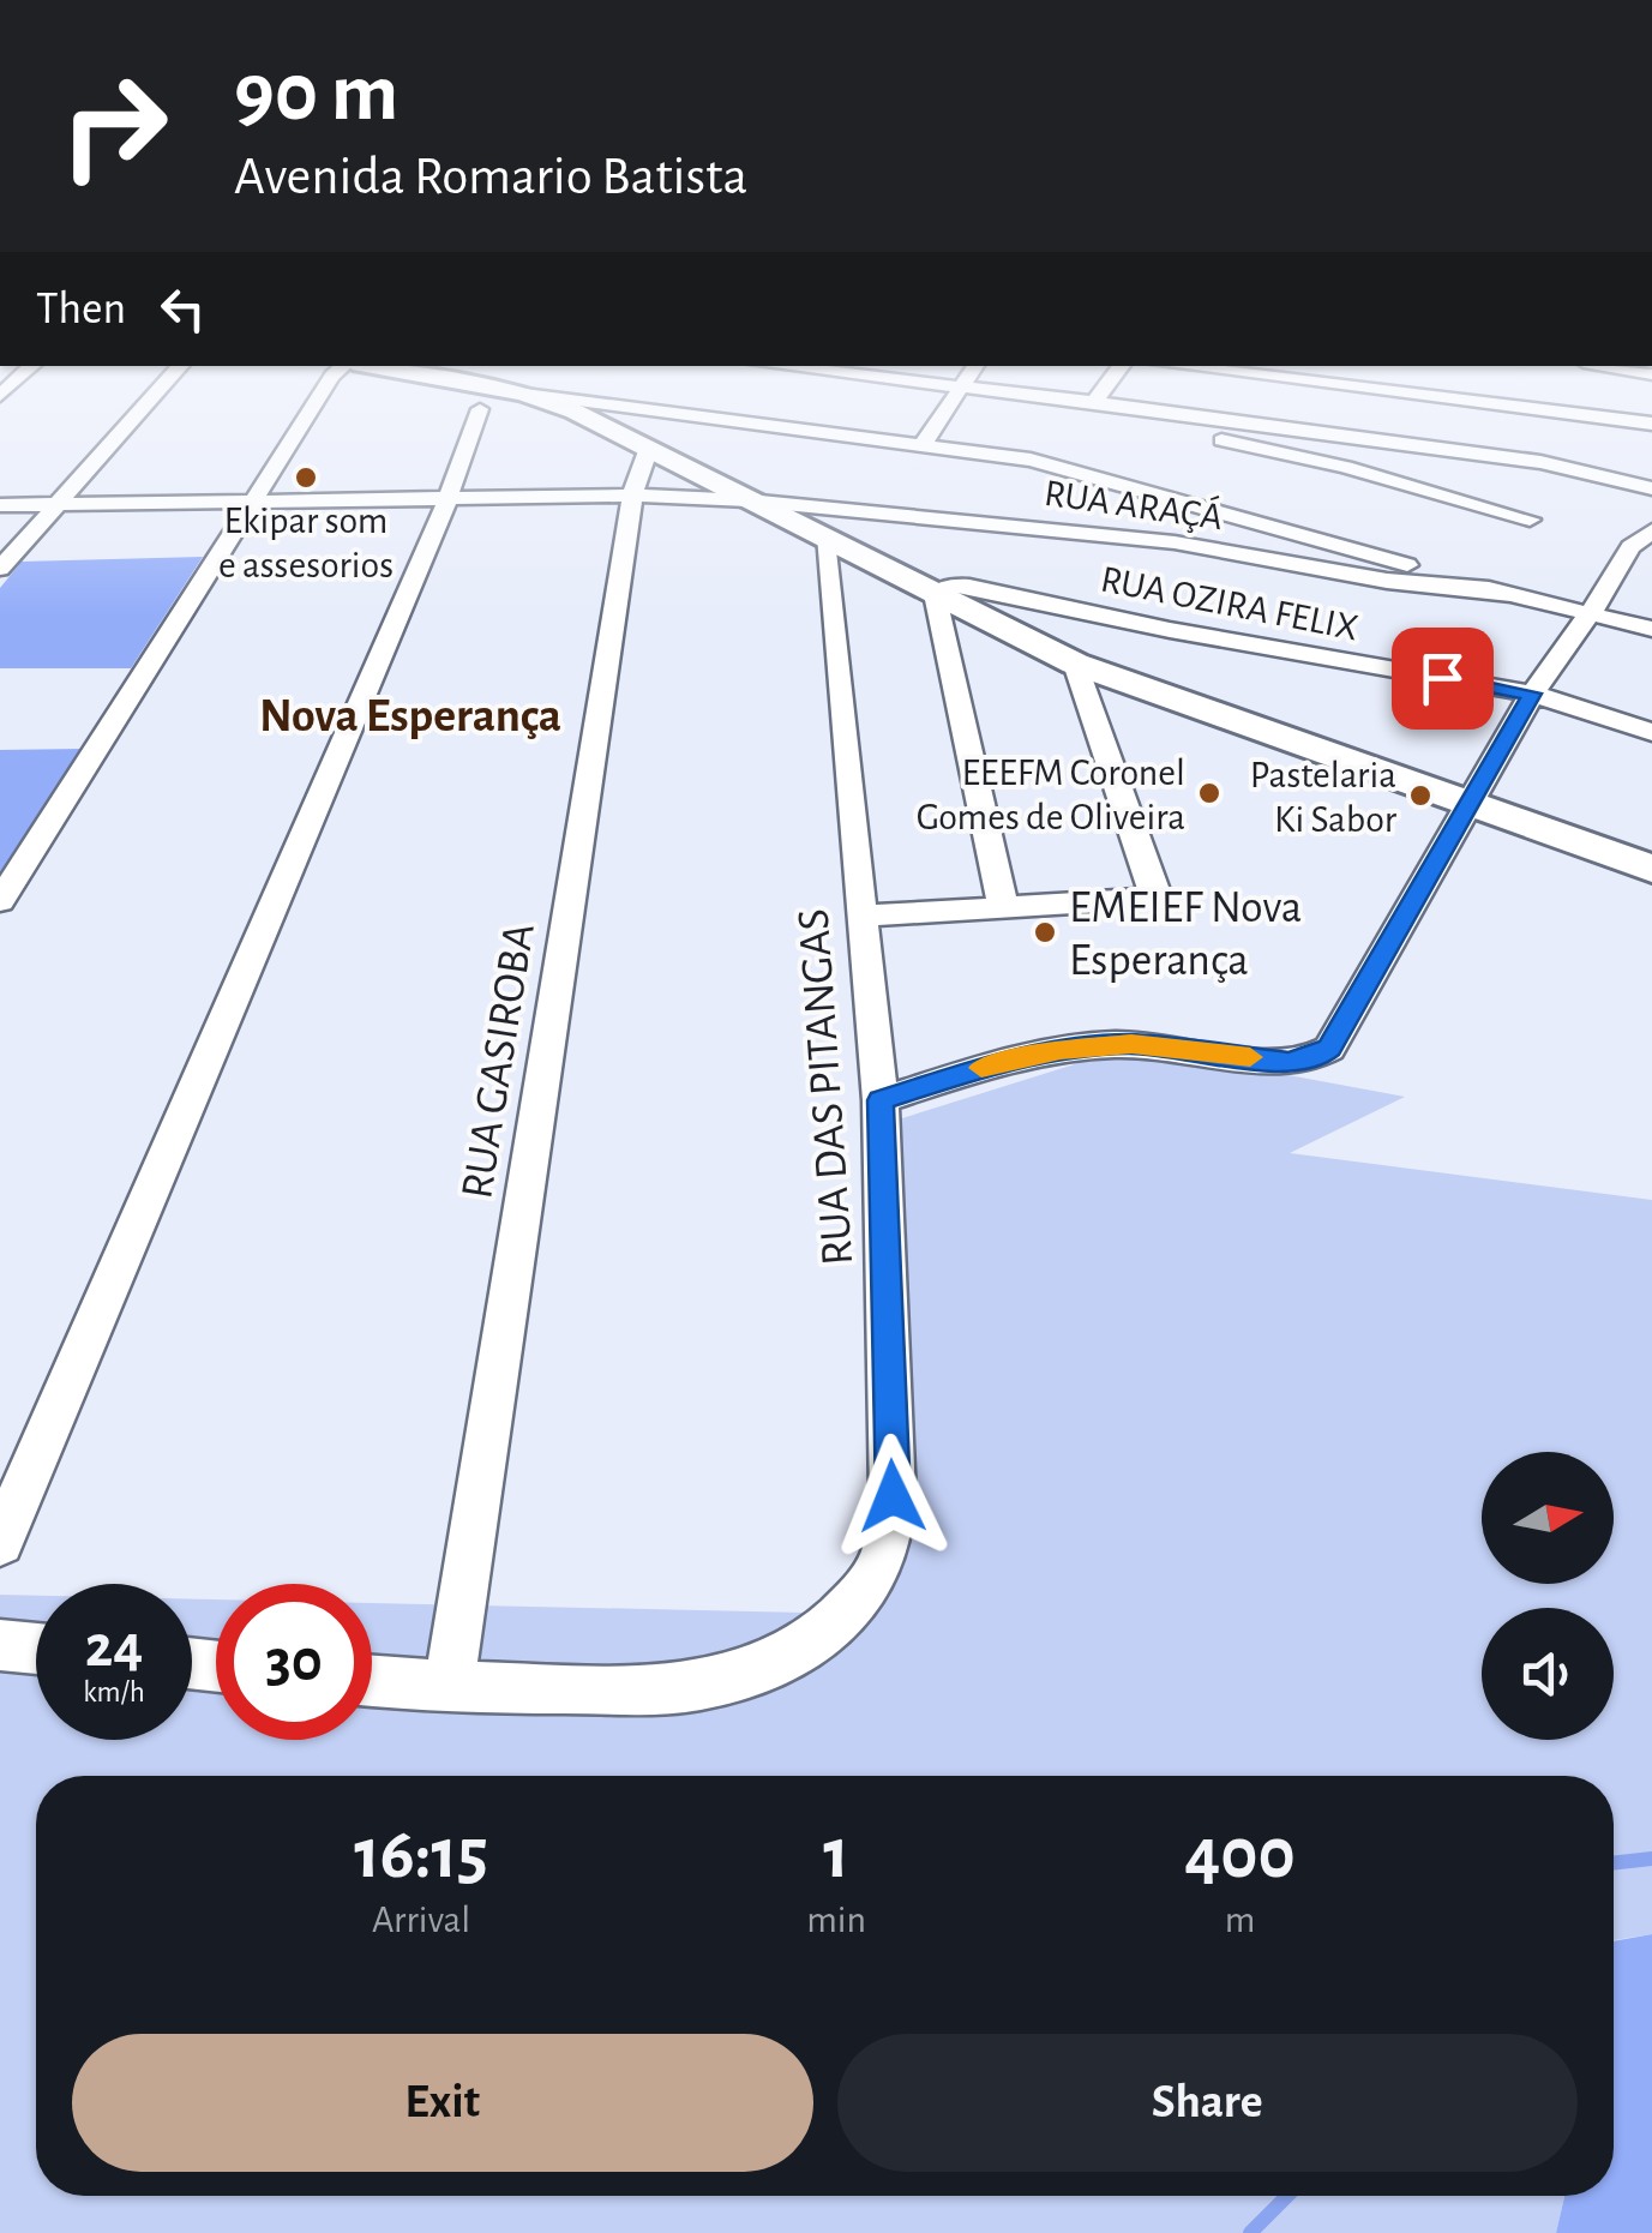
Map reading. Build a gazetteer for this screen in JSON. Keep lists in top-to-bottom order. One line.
{"streets":{"street":["RUA ARAÇÁ","RUA OZIRA FELIX","RUA GASIROBA","RUA DAS PITANGAS"]},"crossings":[["RUA ARAÇÁ","RUA GASIROBA"],["RUA GASIROBA","RUA DAS PITANGAS"]],"districts":["Nova Esperança"],"places":["Ekipar som e assesorios","EEEFM Coronel Gomes de Oliveira","Pastelaria Ki Sabor","EMEIEF Nova Esperança"],"north":"right","page":{"turn":["90 m","Avenida Romario Batista"],"then":"Then","speed":"24 km/h","limit":"30","eta":["16:15","Arrival","1","min","400","m"],"buttons":["Exit","Share"]}}
